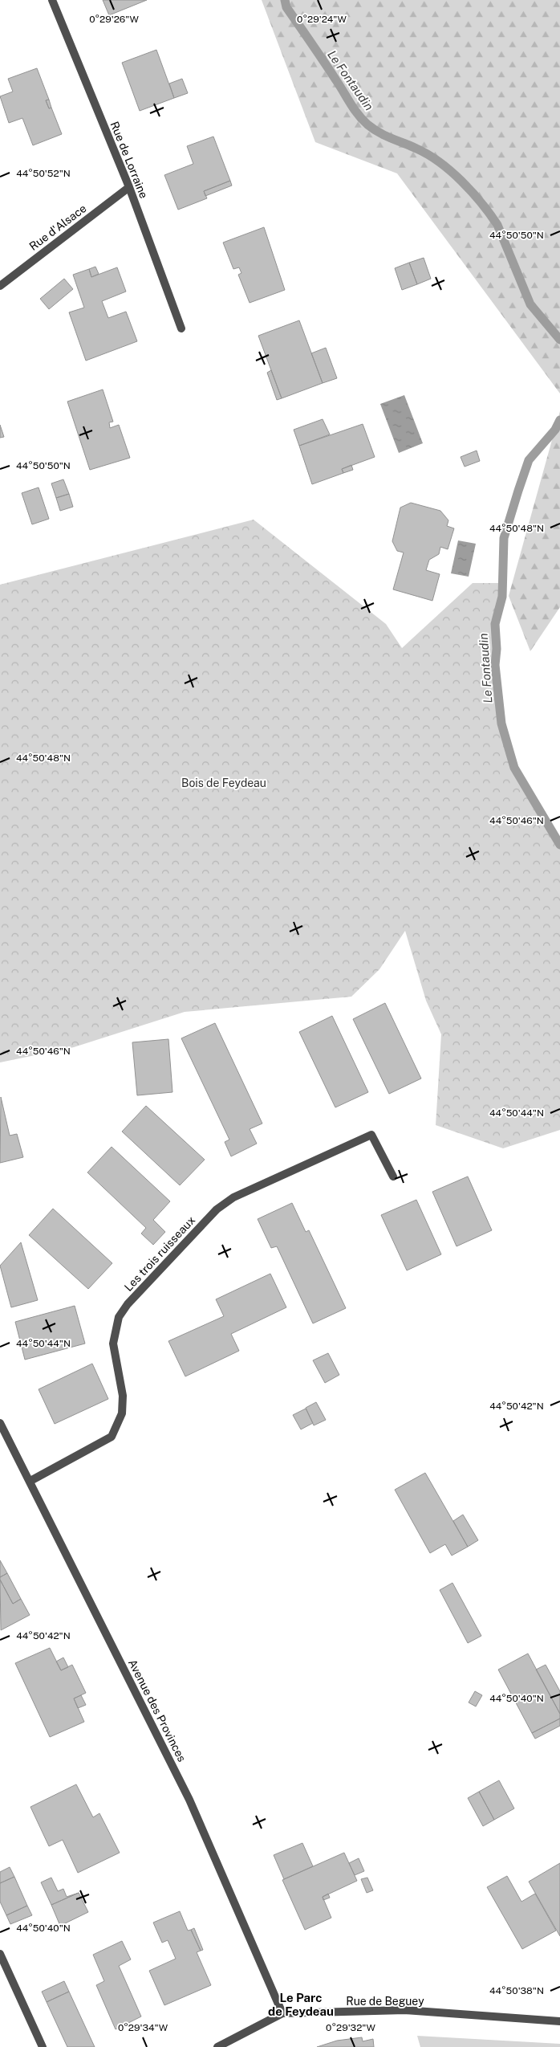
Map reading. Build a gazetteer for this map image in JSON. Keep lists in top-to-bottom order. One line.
{"streets":{"street":["Rue de Lorraine","Rue d'Alsace","Les trois ruisseaux","Avenue des Provinces","Rue de Beguey"]},"crossings":[["Rue de Lorraine","Rue d'Alsace"],["Les trois ruisseaux","Avenue des Provinces"],["Avenue des Provinces","Rue de Beguey"]],"districts":["Le Parc de Feydeau"],"water":["Le Fontaudin"],"parks":["Bois de Feydeau"],"coordinates":["0°29'26\"W","0°29'24\"W","44°50'52\"N","44°50'50\"N","44°50'48\"N","44°50'46\"N","44°50'44\"N","44°50'42\"N","44°50'40\"N","44°50'38\"N","0°29'34\"W","0°29'32\"W"]}
